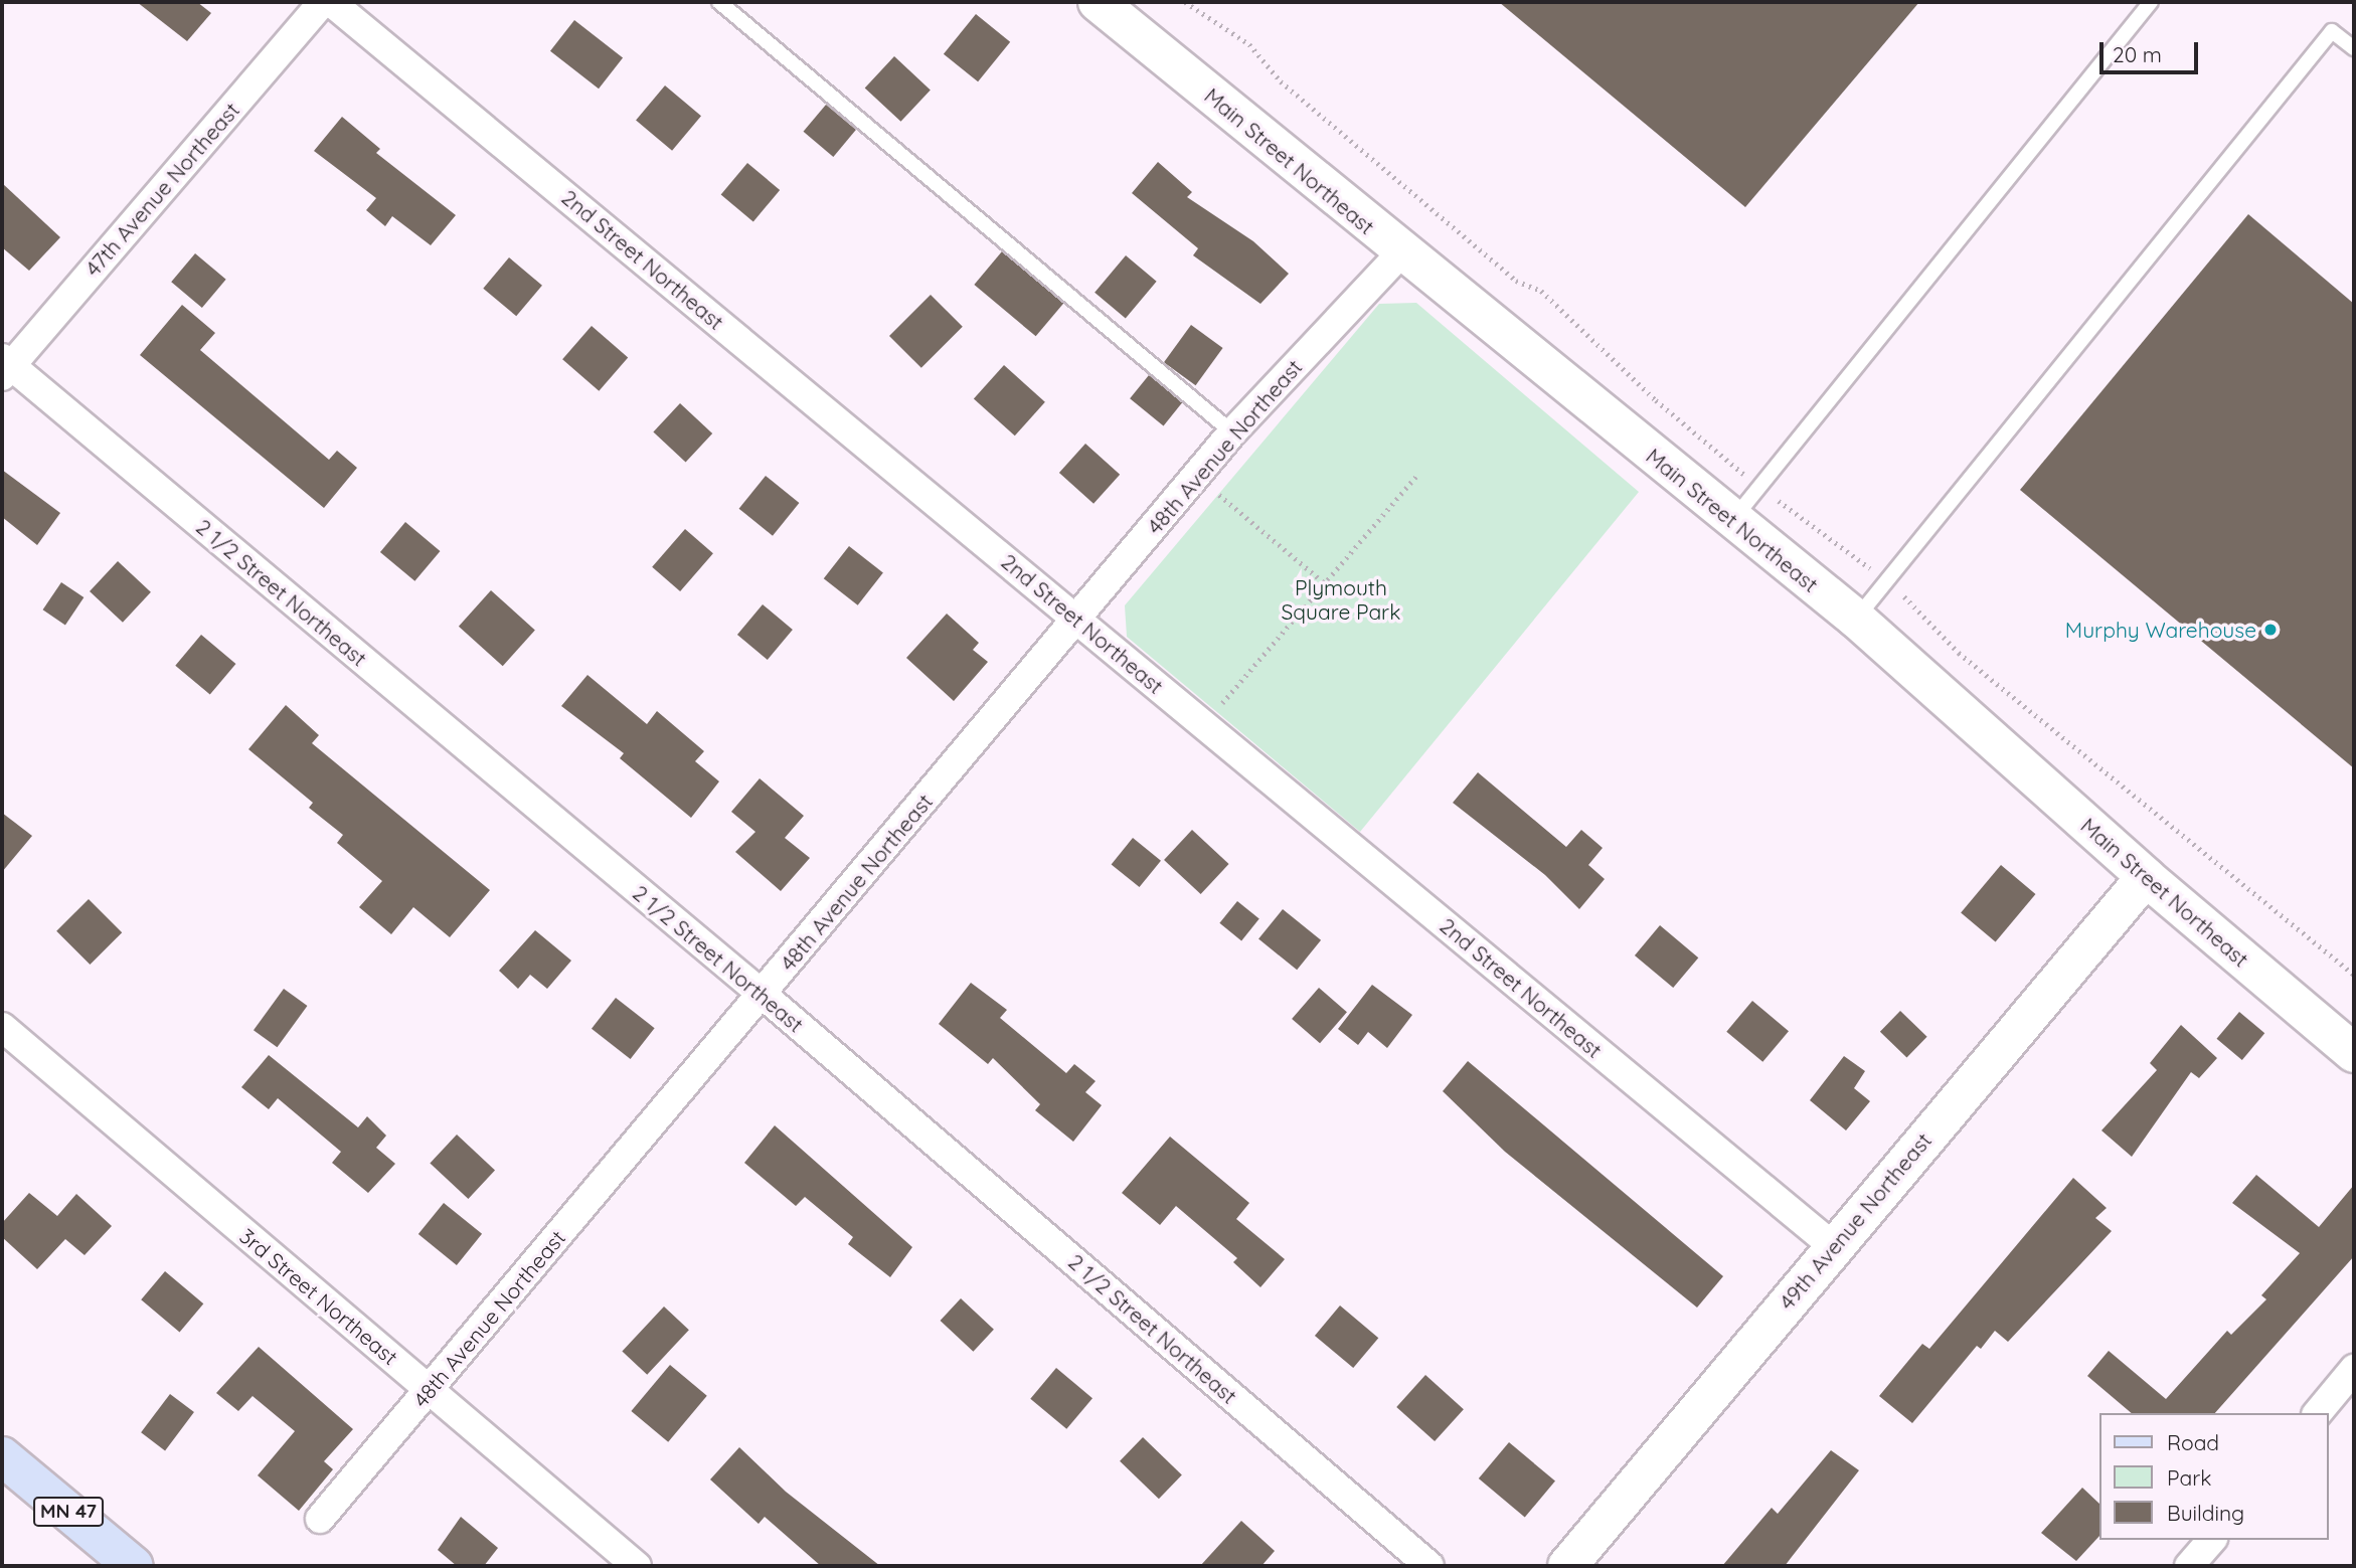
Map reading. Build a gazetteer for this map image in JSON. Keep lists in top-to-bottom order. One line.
{"streets":{"main road":["MN 47"],"street":["Main Street Northeast","47th Avenue Northeast","2nd Street Northeast","48th Avenue Northeast","2 1/2 Street Northeast","49th Avenue Northeast","3rd Street Northeast"]},"crossings":[["Main Street Northeast","48th Avenue Northeast"],["Main Street Northeast","49th Avenue Northeast"],["47th Avenue Northeast","2 1/2 Street Northeast"],["2nd Street Northeast","48th Avenue Northeast"],["2nd Street Northeast","49th Avenue Northeast"],["48th Avenue Northeast","2 1/2 Street Northeast"],["48th Avenue Northeast","3rd Street Northeast"]],"parks":["Plymouth Square Park"],"places":["Murphy Warehouse"],"legend":["Road","Park","Building"],"scale_bar":"20 m"}
